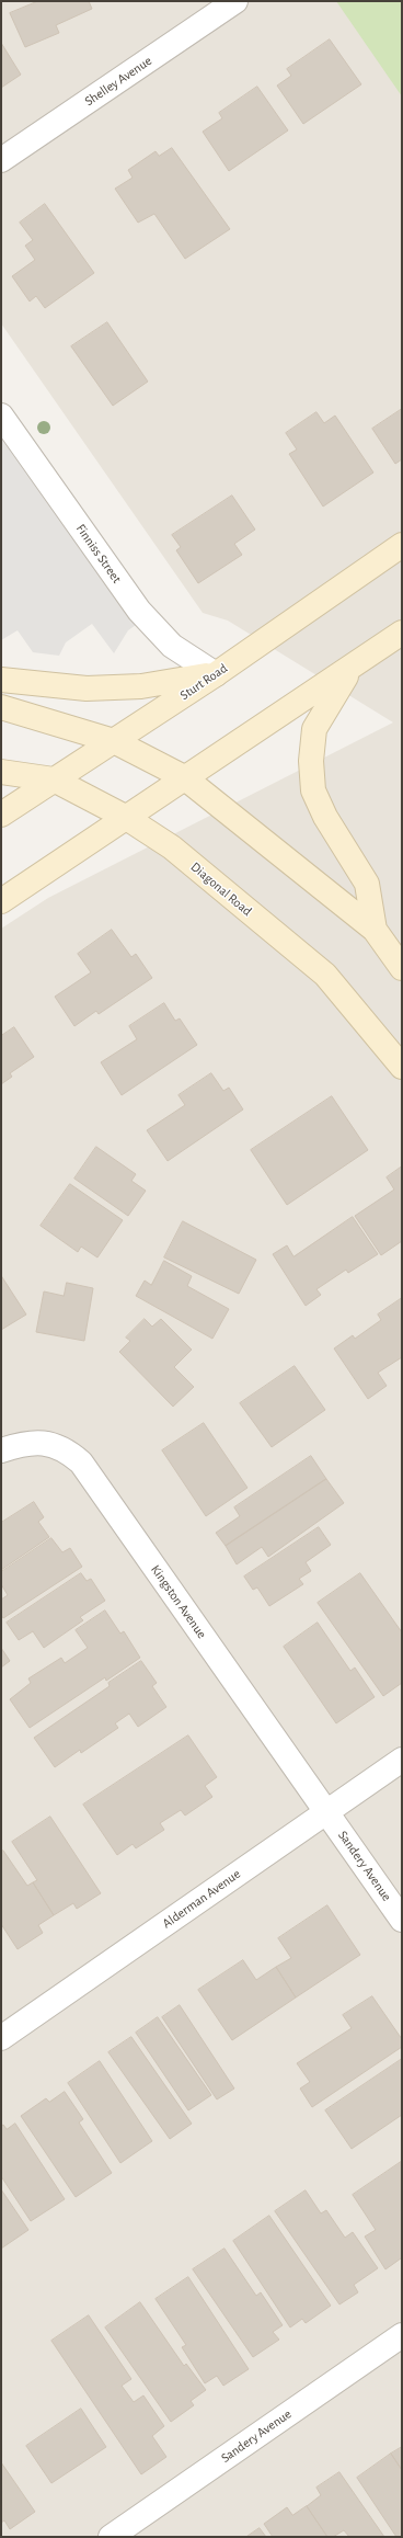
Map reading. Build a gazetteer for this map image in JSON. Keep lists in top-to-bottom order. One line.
{"streets":{"main road":["Sturt Road","Diagonal Road"],"street":["Shelley Avenue","Finniss Street","Kingston Avenue","Sandery Avenue","Alderman Avenue"]},"crossings":[["Finniss Street","Sturt Road"],["Sturt Road","Diagonal Road"],["Kingston Avenue","Sandery Avenue"],["Kingston Avenue","Alderman Avenue"],["Sandery Avenue","Alderman Avenue"]]}
